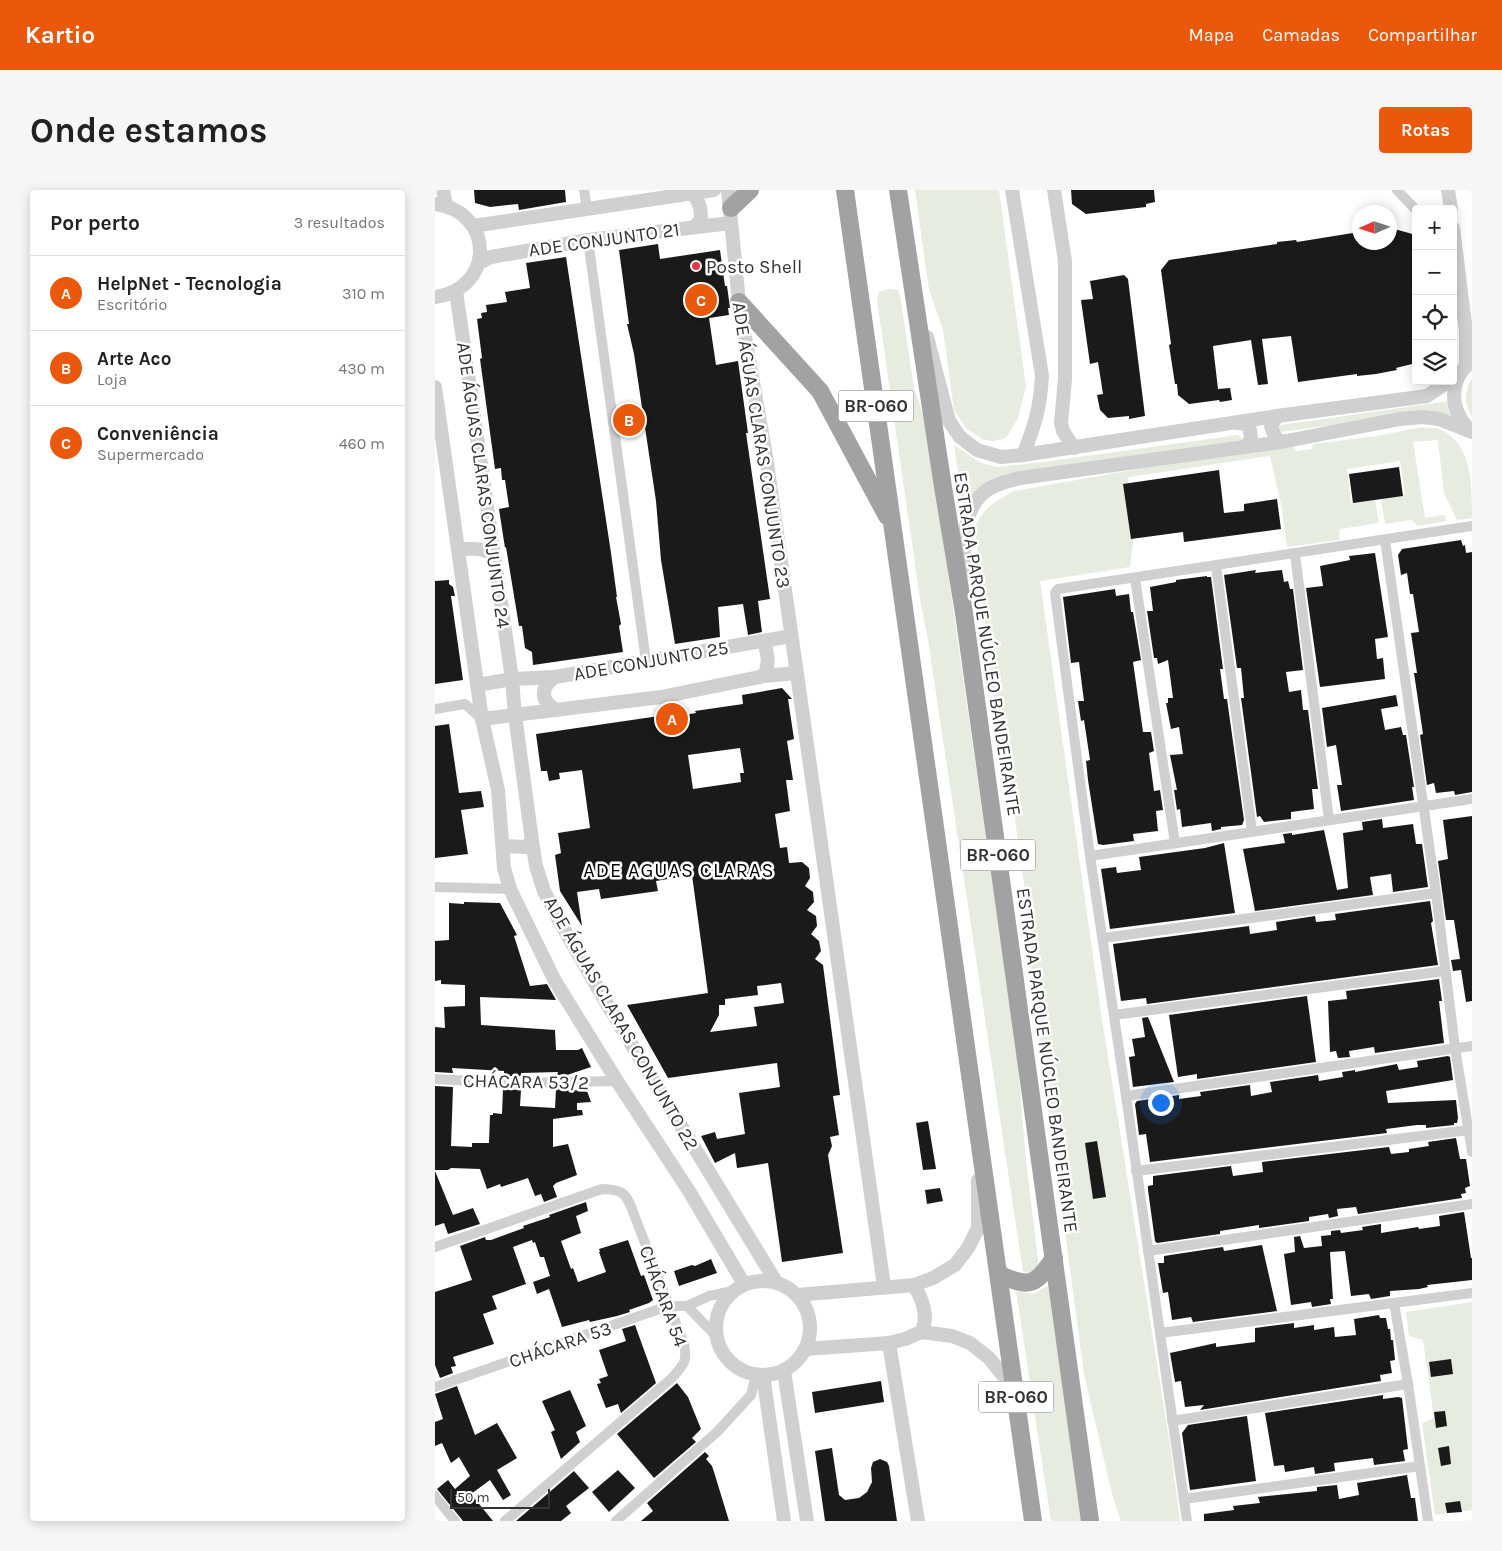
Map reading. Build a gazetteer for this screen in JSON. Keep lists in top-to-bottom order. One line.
{"streets":{"highway":["BR-060","ESTRADA PARQUE NÚCLEO BANDEIRANTE"],"street":["ADE CONJUNTO 21","ADE ÁGUAS CLARAS CONJUNTO 23","ADE ÁGUAS CLARAS CONJUNTO 24","ADE CONJUNTO 25","ADE ÁGUAS CLARAS CONJUNTO 22","CHÁCARA 53/2","CHÁCARA 54","CHÁCARA 53"]},"crossings":[["ADE CONJUNTO 21","ADE ÁGUAS CLARAS CONJUNTO 23"],["ADE ÁGUAS CLARAS CONJUNTO 23","ADE CONJUNTO 25"],["ADE ÁGUAS CLARAS CONJUNTO 24","ADE CONJUNTO 25"],["ADE ÁGUAS CLARAS CONJUNTO 24","ADE ÁGUAS CLARAS CONJUNTO 22"],["ADE CONJUNTO 25","ADE ÁGUAS CLARAS CONJUNTO 22"],["ADE ÁGUAS CLARAS CONJUNTO 22","CHÁCARA 53"],["CHÁCARA 54","CHÁCARA 53"]],"districts":["ADE AGUAS CLARAS"],"places":["Posto Shell"],"scale_bar":"50 m","north":"left","page":{"header":"Kartio","nav":["Mapa","Camadas","Compartilhar"],"buttons":"Rotas","title":"Onde estamos","heading":["Por perto","3 resultados"],"map_buttons":["+","−"],"list":[{"mark":"A","name":"HelpNet - Tecnologia","note":"Escritório","value":"310 m"},{"mark":"B","name":"Arte Aco","note":"Loja","value":"430 m"},{"mark":"C","name":"Conveniência","note":"Supermercado","value":"460 m"}],"pins":["C","B","A"],"scale":"50 m"}}
